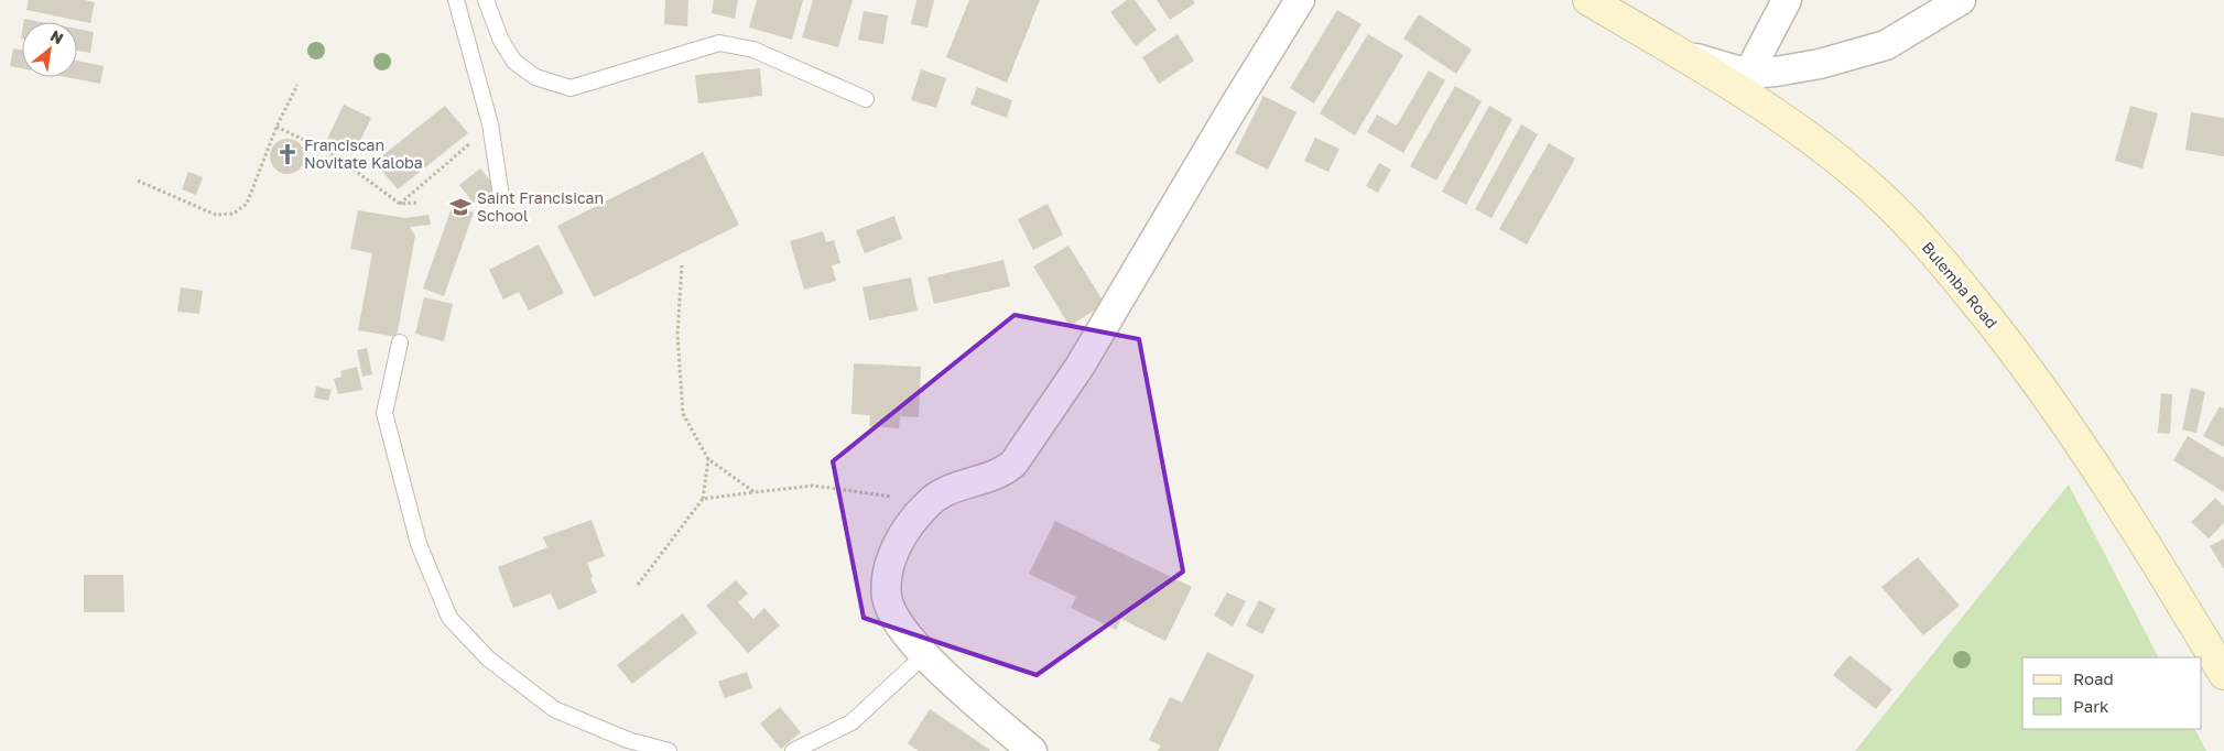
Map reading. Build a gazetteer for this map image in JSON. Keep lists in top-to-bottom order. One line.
{"streets":{"main road":["Bulemba Road"]},"places":{"church":["Franciscan Novitate Kaloba"],"school or university":["Saint Francisican School"]},"legend":["Road","Park"],"north":"top right"}
